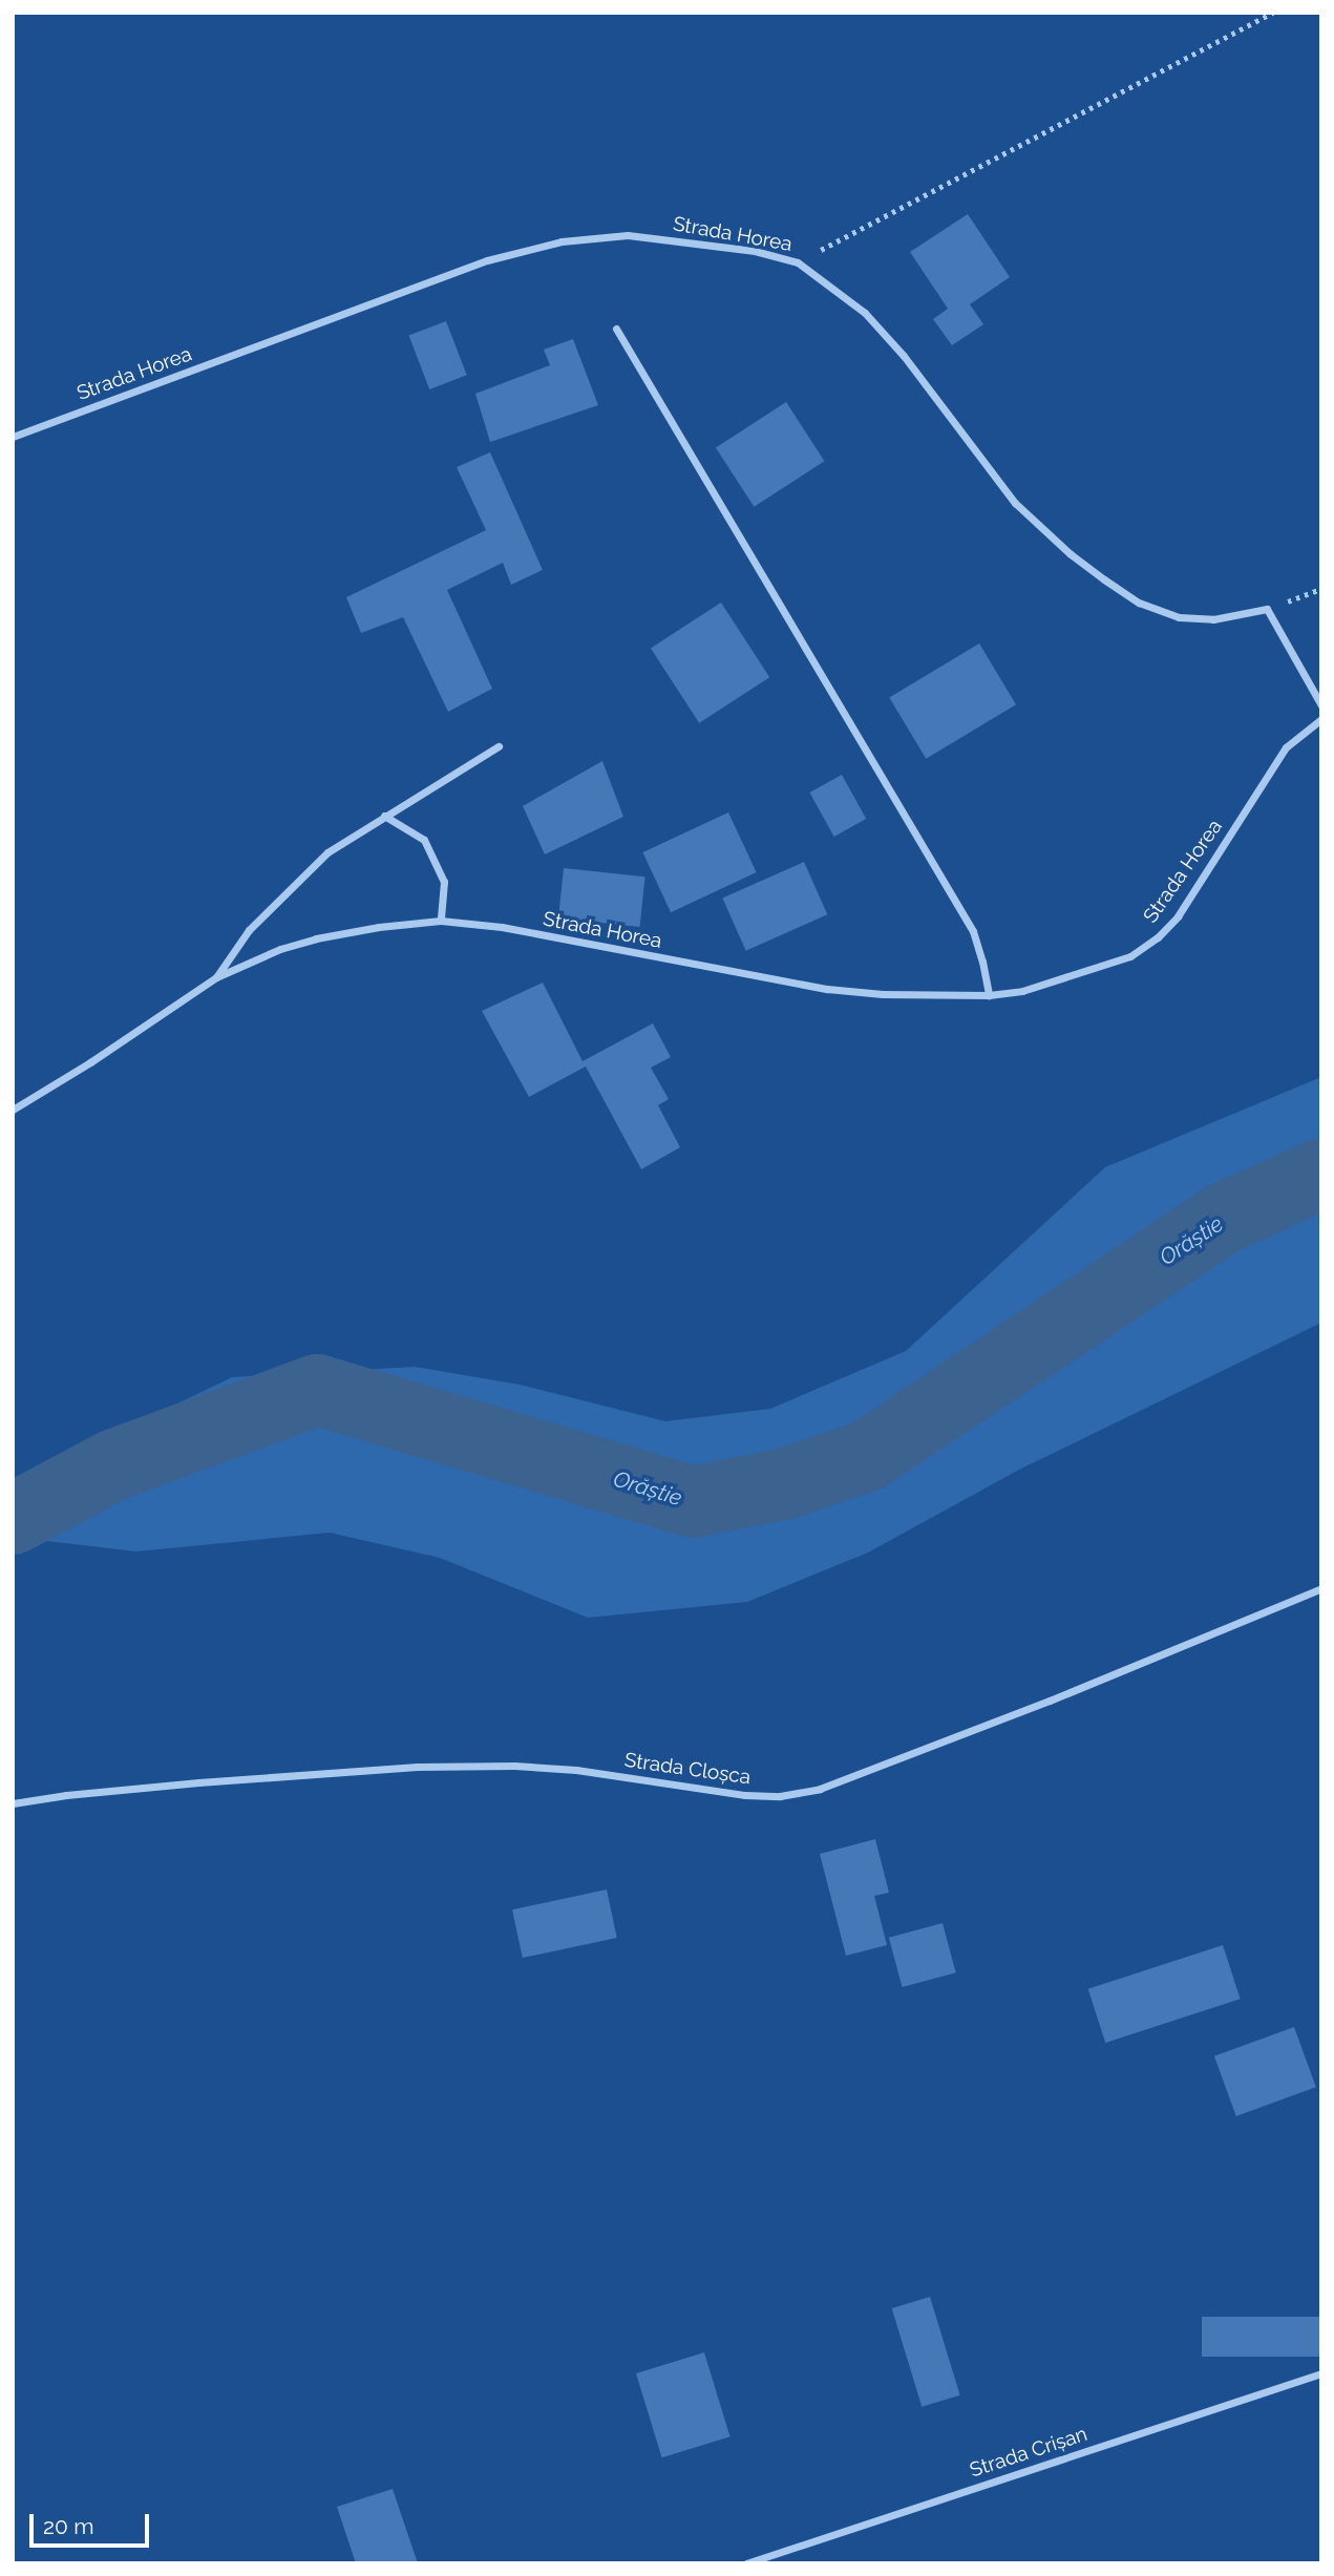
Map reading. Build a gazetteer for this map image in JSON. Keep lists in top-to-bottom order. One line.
{"streets":{"street":["Strada Horea","Strada Cloșca","Strada Crișan"]},"water":["Orăștie"],"scale_bar":"20 m"}
